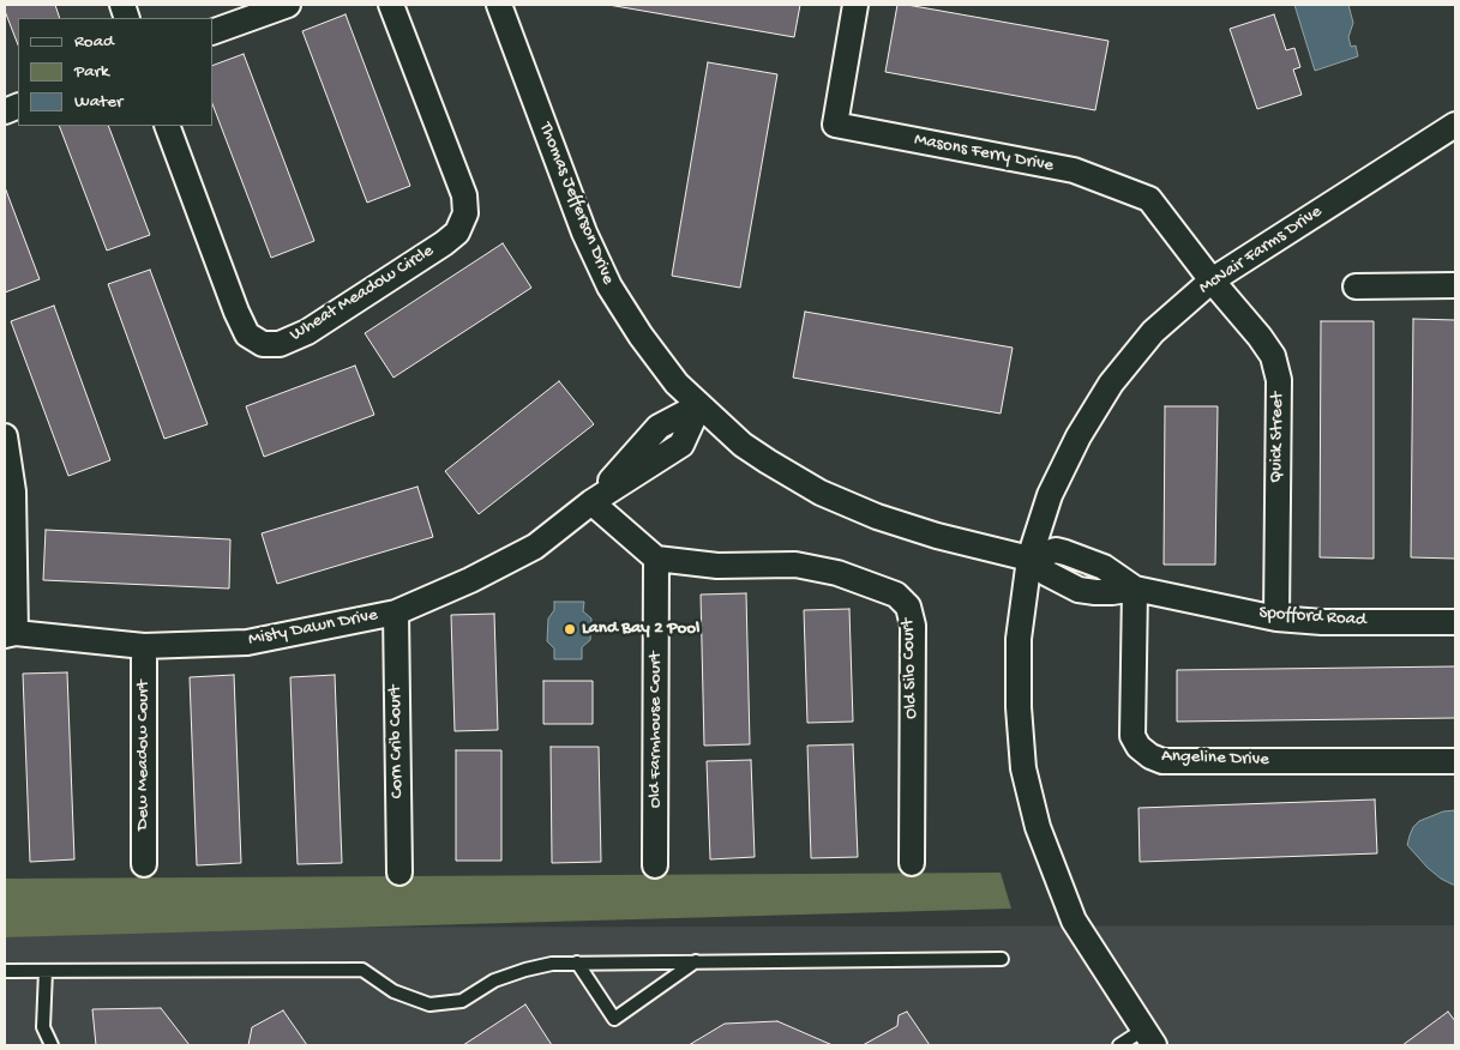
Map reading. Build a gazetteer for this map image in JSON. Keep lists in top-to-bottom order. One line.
{"streets":{"street":["Masons Ferry Drive","Thomas Jefferson Drive","McNair Farms Drive","Wheat Meadow Circle","Quick Street","Spofford Road","Misty Dawn Drive","Old Silo Court","Old Farmhouse Court","Corn Crib Court","Dew Meadow Court","Angeline Drive"]},"crossings":[["Masons Ferry Drive","McNair Farms Drive"],["Masons Ferry Drive","Quick Street"],["Thomas Jefferson Drive","McNair Farms Drive"],["Thomas Jefferson Drive","Spofford Road"],["Thomas Jefferson Drive","Misty Dawn Drive"],["McNair Farms Drive","Quick Street"],["McNair Farms Drive","Spofford Road"],["Quick Street","Spofford Road"],["Spofford Road","Angeline Drive"],["Misty Dawn Drive","Corn Crib Court"],["Misty Dawn Drive","Dew Meadow Court"],["Old Silo Court","Old Farmhouse Court"]],"places":["Land Bay 2 Pool"],"legend":["Road","Park","Water"]}
